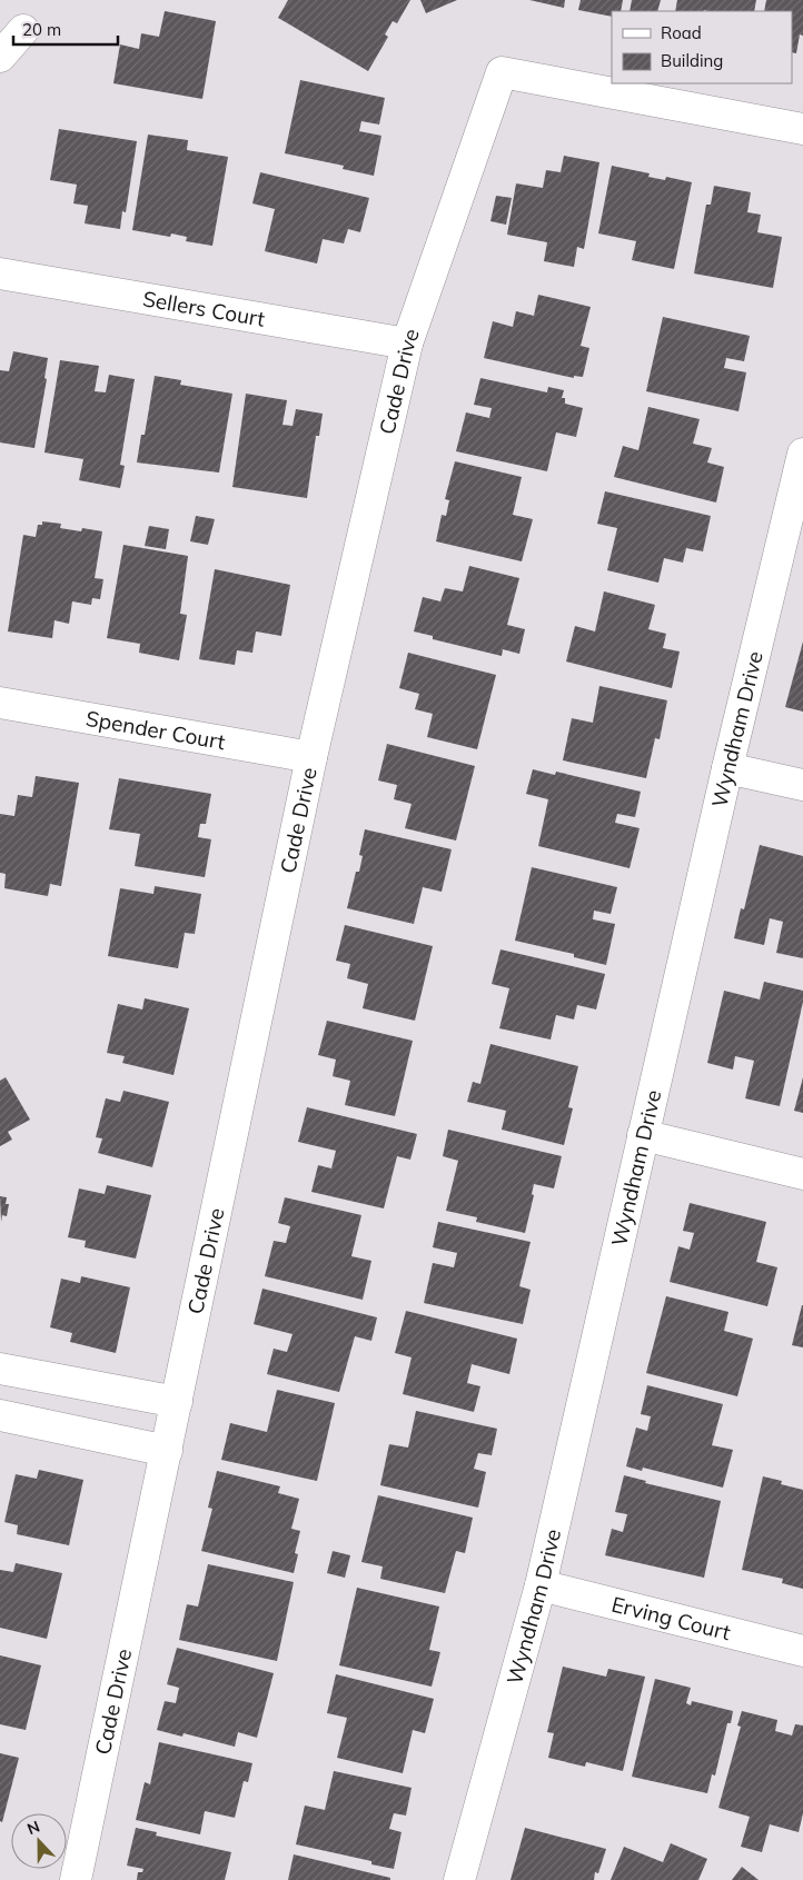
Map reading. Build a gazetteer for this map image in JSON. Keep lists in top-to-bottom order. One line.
{"streets":{"street":["Sellers Court","Cade Drive","Wyndham Drive","Spender Court","Erving Court"]},"crossings":[["Sellers Court","Cade Drive"],["Cade Drive","Spender Court"],["Wyndham Drive","Erving Court"]],"legend":["Road","Building"],"scale_bar":"20 m","north":"top"}
